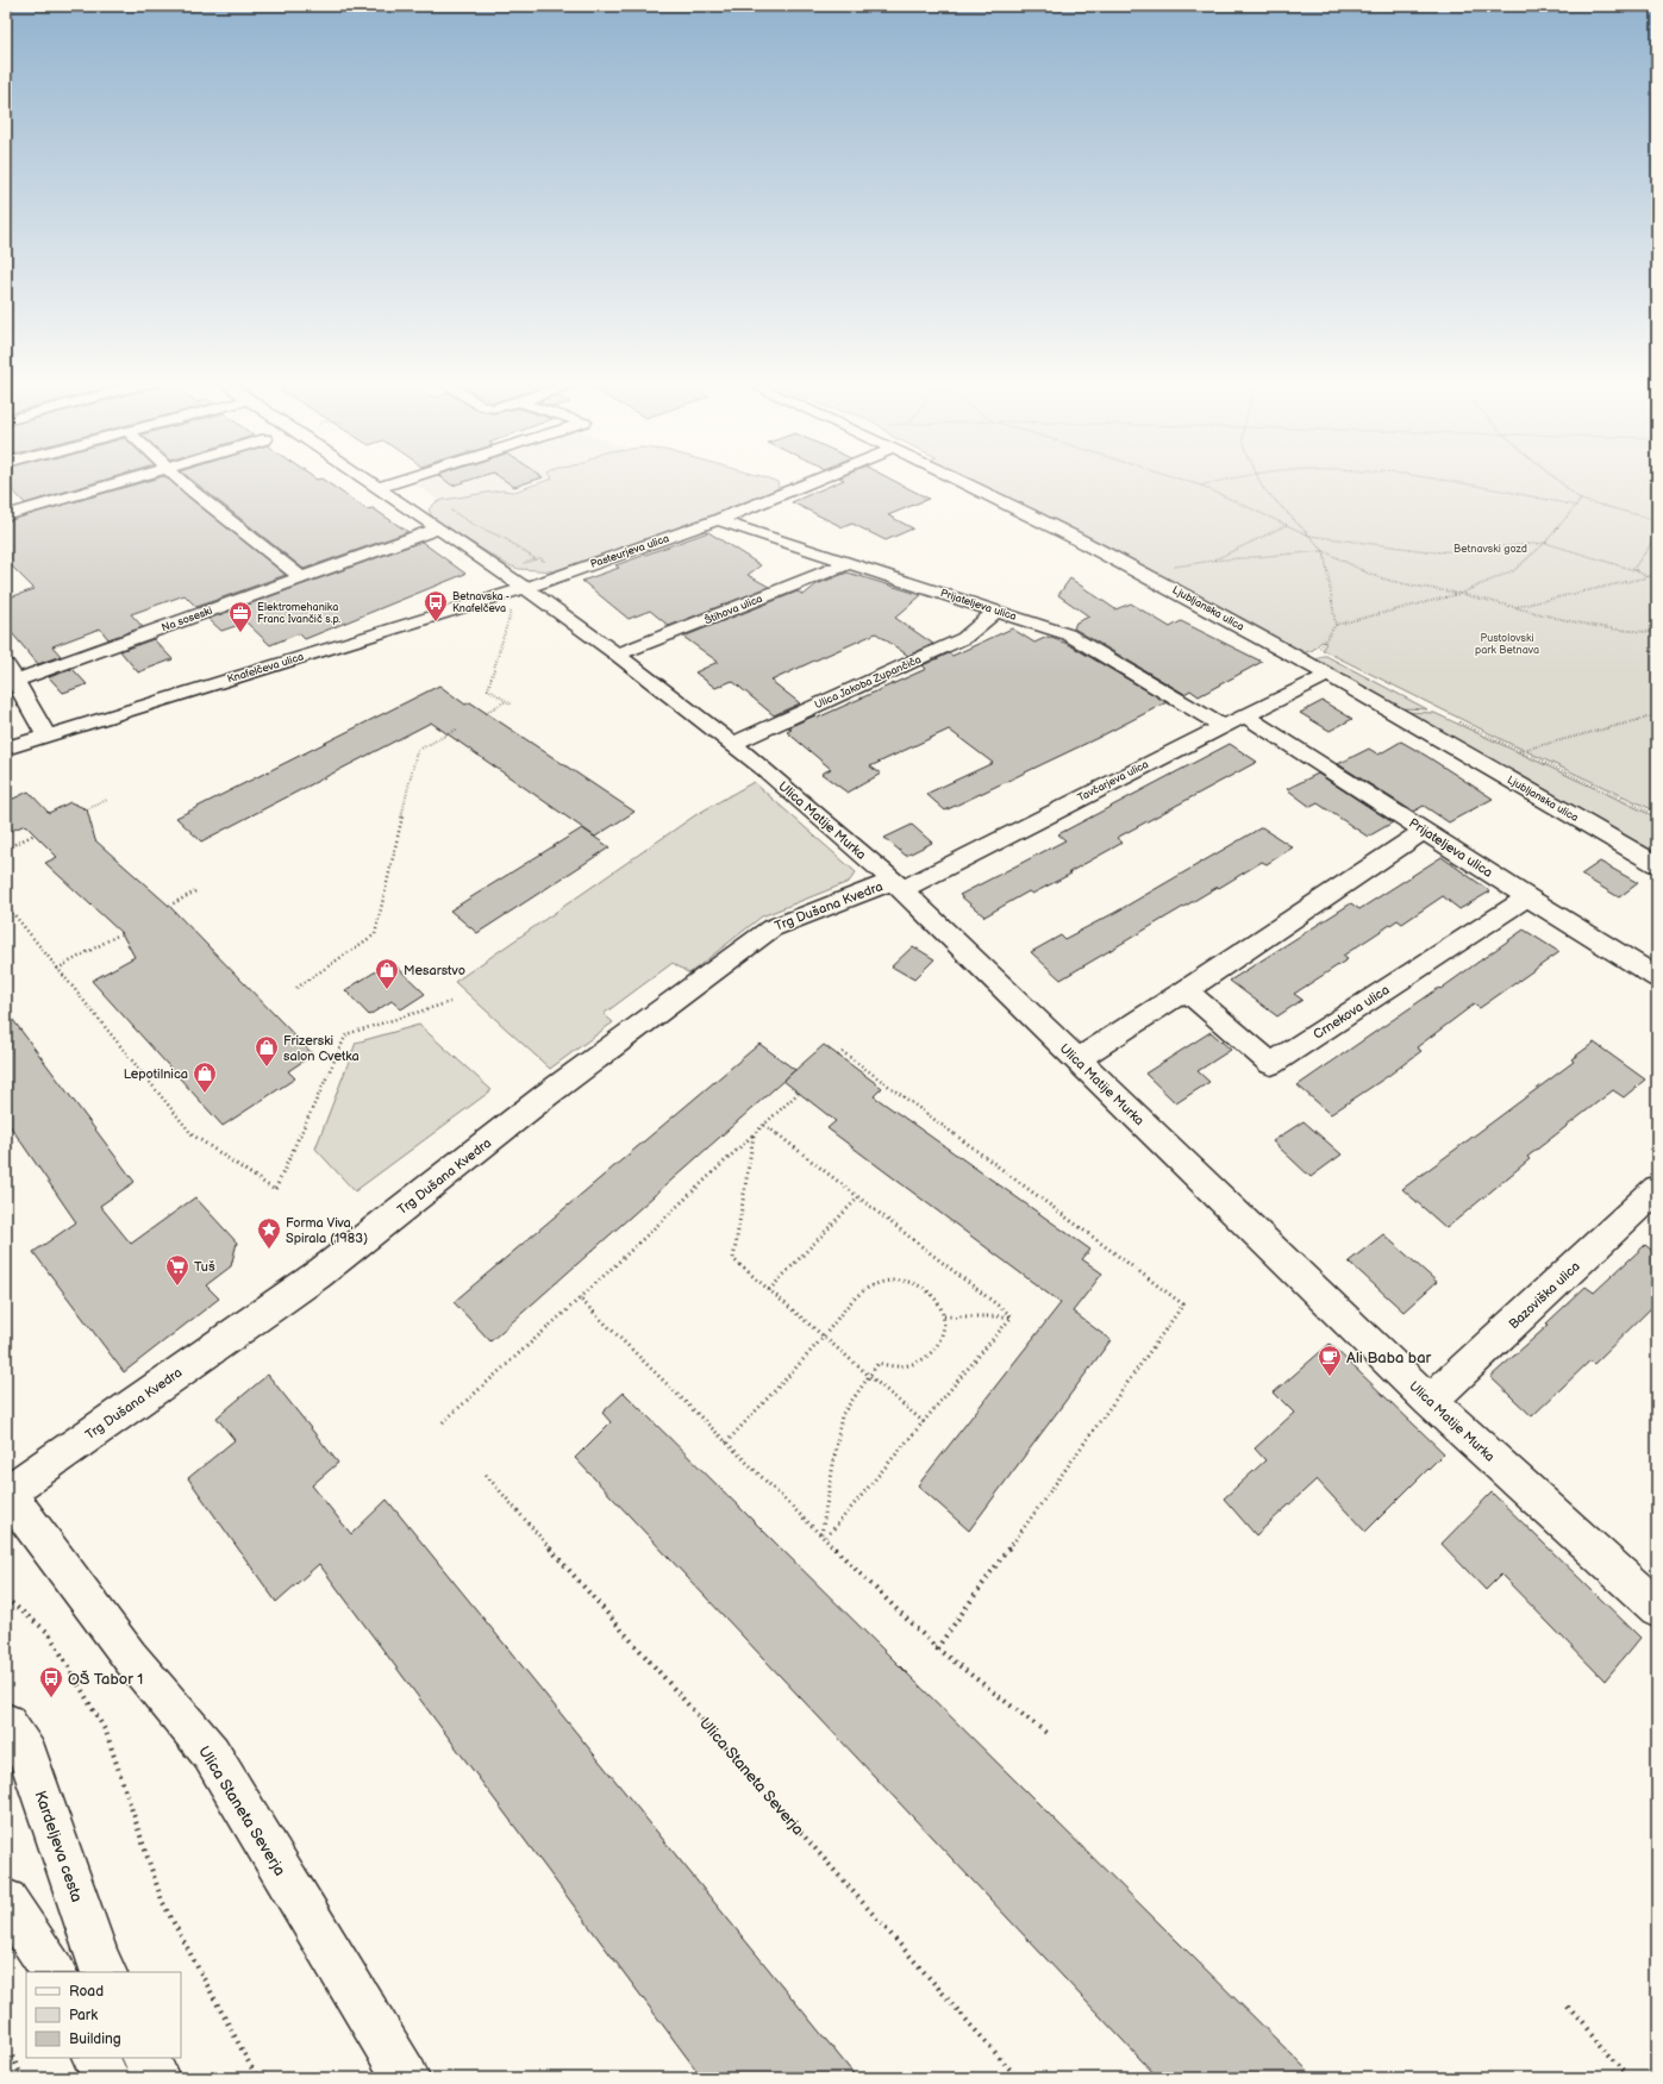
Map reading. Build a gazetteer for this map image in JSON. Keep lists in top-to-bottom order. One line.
{"streets":{"street":["Pasteurjeva ulica","Prijateljeva ulica","Ljubljanska ulica","Štihova ulica","Na soseski","Knafelčeva ulica","Ulica Jakoba Zupančiča","Tavčarjeva ulica","Ulica Matije Murka","Trg Dušana Kvedra","Crnekova ulica","Bazoviška ulica","Ulica Staneta Severja","Kardeljeva cesta"]},"crossings":[["Pasteurjeva ulica","Prijateljeva ulica"],["Pasteurjeva ulica","Knafelčeva ulica"],["Pasteurjeva ulica","Ulica Matije Murka"],["Prijateljeva ulica","Štihova ulica"],["Prijateljeva ulica","Ulica Jakoba Zupančiča"],["Prijateljeva ulica","Tavčarjeva ulica"],["Prijateljeva ulica","Crnekova ulica"],["Ljubljanska ulica","Tavčarjeva ulica"],["Štihova ulica","Ulica Matije Murka"],["Na soseski","Ulica Matije Murka"],["Knafelčeva ulica","Ulica Matije Murka"],["Ulica Jakoba Zupančiča","Ulica Matije Murka"],["Tavčarjeva ulica","Ulica Matije Murka"],["Tavčarjeva ulica","Trg Dušana Kvedra"],["Ulica Matije Murka","Trg Dušana Kvedra"],["Ulica Matije Murka","Bazoviška ulica"],["Trg Dušana Kvedra","Ulica Staneta Severja"]],"parks":["Betnavski gozd","Pustolovski park Betnava"],"places":{"bus stop":["Betnavska - Knafelčeva","OŠ Tabor 1"],"office":["Elektromehanika Franc Ivančič s.p."],"shop":["Mesarstvo","Frizerski salon Cvetka","Lepotilnica"],"place":["Forma Viva, Spirala (1983)"],"supermarket":["Tuš"],"cafe":["Ali Baba bar"]},"legend":["Road","Park","Building"]}
